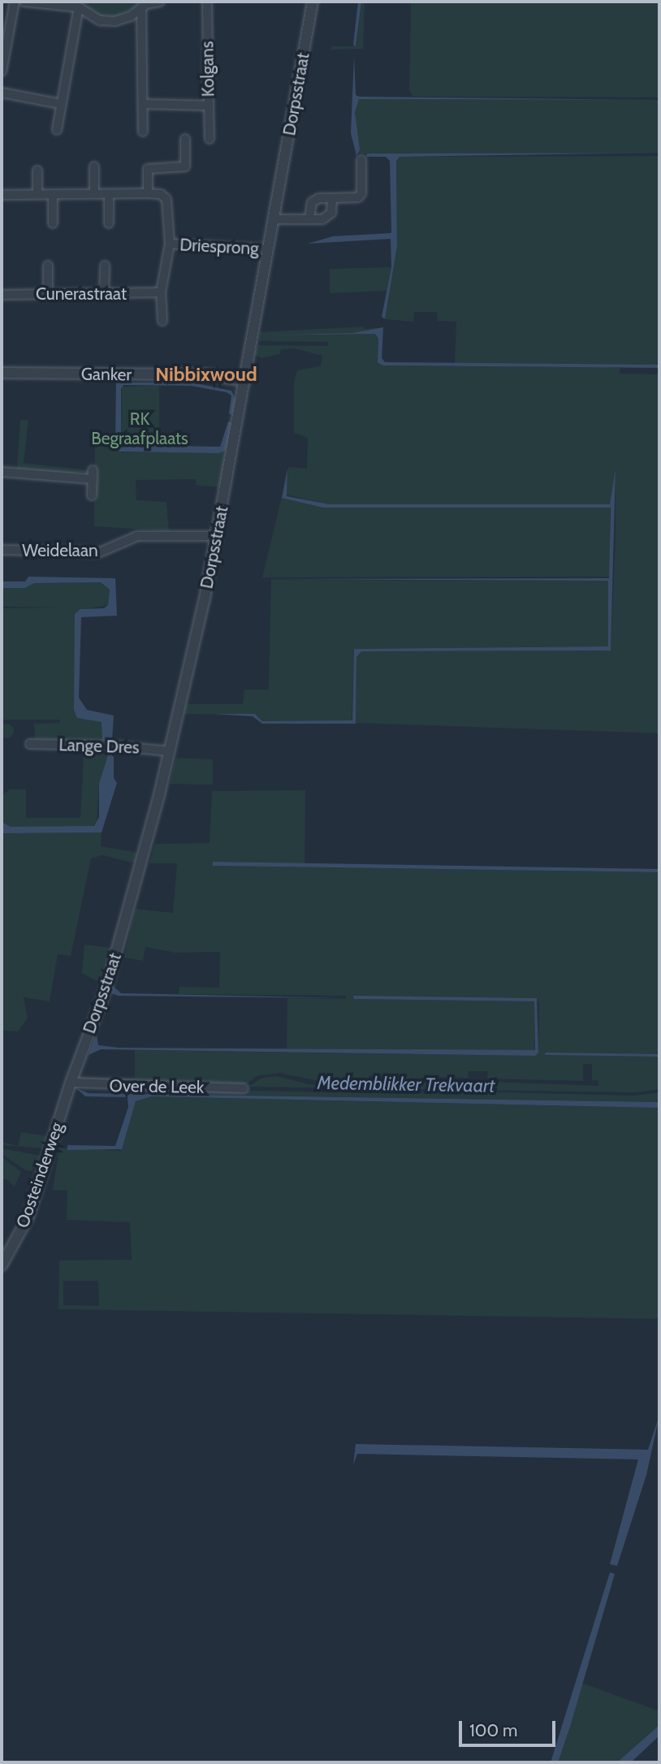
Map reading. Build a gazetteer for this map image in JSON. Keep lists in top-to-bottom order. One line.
{"streets":{"street":["Kolgans","Dorpsstraat","Driesprong","Cunerastraat","Ganker","Weidelaan","Lange Dres","Over de Leek","Oosteinderweg"]},"crossings":[["Dorpsstraat","Driesprong"],["Dorpsstraat","Ganker"],["Dorpsstraat","Weidelaan"],["Dorpsstraat","Lange Dres"],["Dorpsstraat","Over de Leek"],["Dorpsstraat","Oosteinderweg"],["Driesprong","Cunerastraat"],["Over de Leek","Oosteinderweg"]],"districts":["Nibbixwoud"],"water":["Medemblikker Trekvaart"],"parks":["RK Begraafplaats"],"scale_bar":"100 m"}
